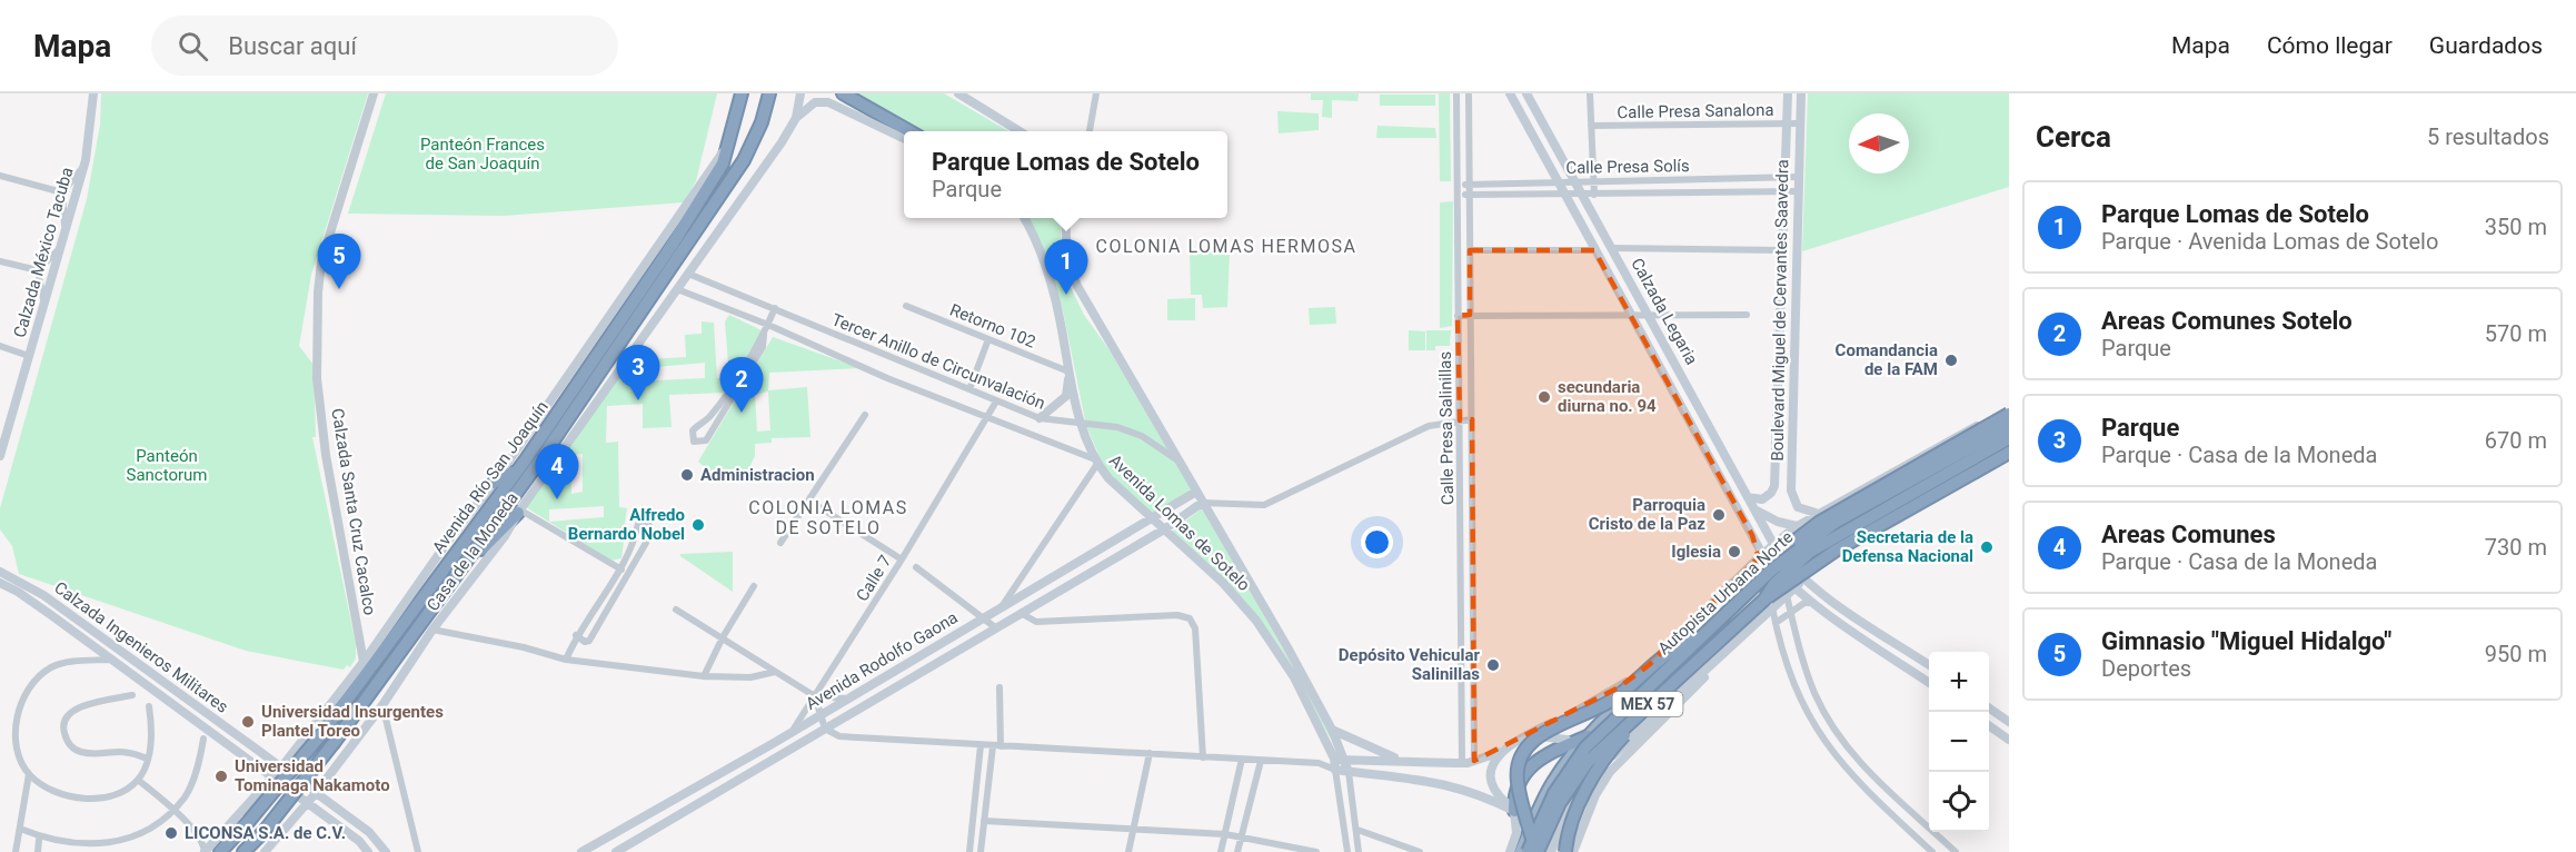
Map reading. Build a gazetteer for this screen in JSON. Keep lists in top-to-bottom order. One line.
{"streets":{"highway":["Avenida Río San Joaquín","Autopista Urbana Norte","MEX 57"],"main road":["Calzada México Tacuba","Boulevard Miguel de Cervantes Saavedra","Calzada Legaria","Avenida Lomas de Sotelo","Casa de la Moneda","Calzada Ingenieros Militares","Avenida Rodolfo Gaona"],"street":["Calle Presa Sanalona","Calle Presa Solís","Retorno 102","Tercer Anillo de Circunvalación","Calle Presa Salinillas","Calzada Santa Cruz Cacalco","Calle 7"]},"crossings":[["Calle Presa Sanalona","Boulevard Miguel de Cervantes Saavedra"],["Calle Presa Solís","Boulevard Miguel de Cervantes Saavedra"],["Calle Presa Solís","Calzada Legaria"],["Calle Presa Solís","Calle Presa Salinillas"],["Boulevard Miguel de Cervantes Saavedra","Calzada Legaria"],["Retorno 102","Avenida Lomas de Sotelo"],["Tercer Anillo de Circunvalación","Avenida Lomas de Sotelo"],["Tercer Anillo de Circunvalación","Casa de la Moneda"],["Tercer Anillo de Circunvalación","Calle 7"],["Avenida Río San Joaquín","Casa de la Moneda"],["Calzada Santa Cruz Cacalco","Casa de la Moneda"],["Avenida Lomas de Sotelo","Avenida Rodolfo Gaona"],["Casa de la Moneda","Calzada Ingenieros Militares"],["Calle 7","Avenida Rodolfo Gaona"],["Autopista Urbana Norte","MEX 57"]],"districts":["COLONIA LOMAS HERMOSA","COLONIA LOMAS DE SOTELO"],"parks":["Panteón Frances de San Joaquín","Panteón Sanctorum"],"places":["Comandancia de la FAM","secundaria diurna no. 94","Administracion","Parroquia Cristo de la Paz","Alfredo Bernardo Nobel","Secretaria de la Defensa Nacional","Iglesia","Depósito Vehicular Salinillas","Universidad Insurgentes Plantel Toreo","Universidad Tominaga Nakamoto","LICONSA S.A. de C.V."],"north":"left","page":{"header":"Mapa","search":"Buscar aquí","nav":["Mapa","Cómo llegar","Guardados"],"heading":["Cerca","5 resultados"],"popup":["Parque Lomas de Sotelo","Parque"],"list":[{"mark":"1","name":"Parque Lomas de Sotelo","note":"Parque · Avenida Lomas de Sotelo","value":"350 m"},{"mark":"2","name":"Areas Comunes Sotelo","note":"Parque","value":"570 m"},{"mark":"3","name":"Parque","note":"Parque · Casa de la Moneda","value":"670 m"},{"mark":"4","name":"Areas Comunes","note":"Parque · Casa de la Moneda","value":"730 m"},{"mark":"5","name":"Gimnasio \"Miguel Hidalgo\"","note":"Deportes","value":"950 m"}],"pins":["5","1","3","2","4"],"map_buttons":["+","−"]}}
